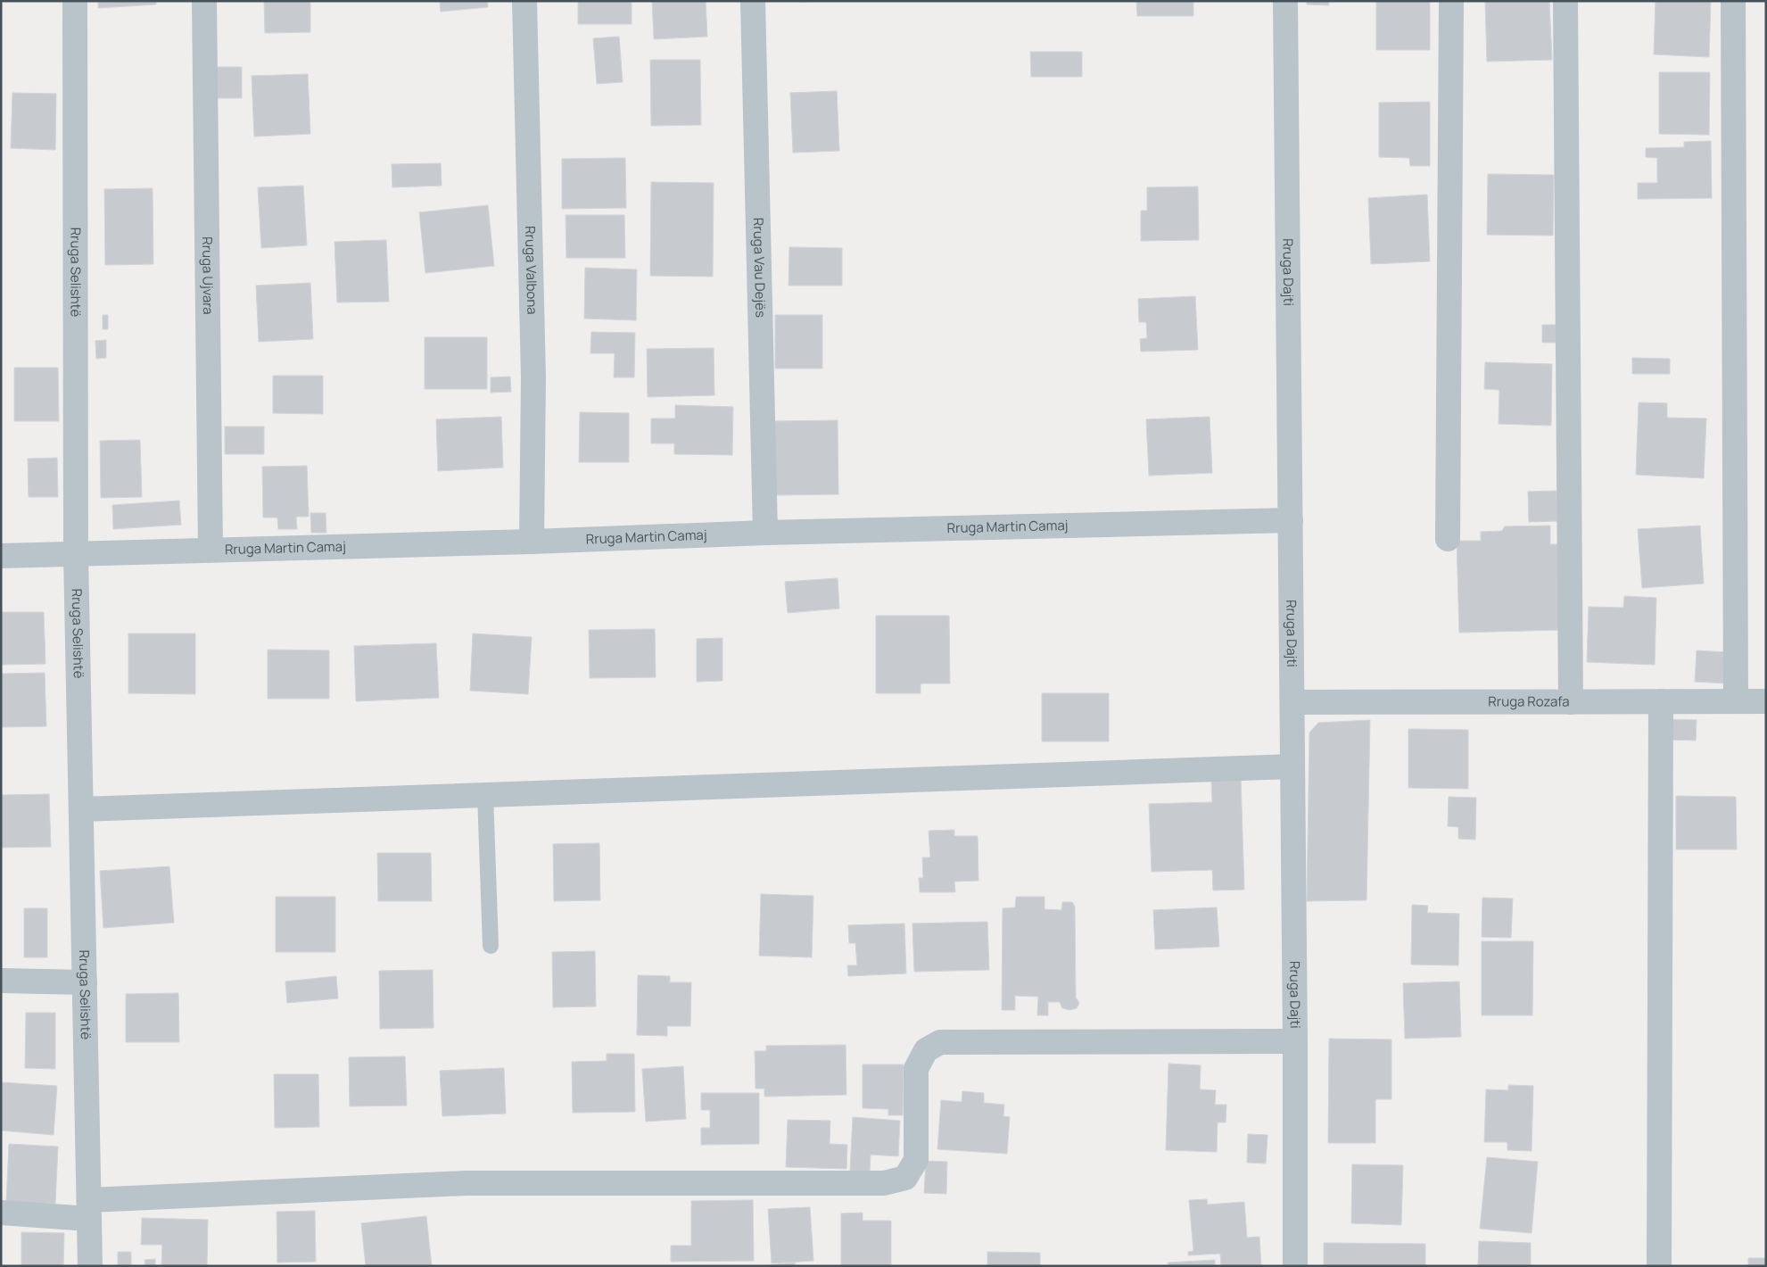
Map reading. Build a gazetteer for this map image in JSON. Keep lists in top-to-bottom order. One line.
{"streets":{"street":["Rruga Vau Dejës","Rruga Valbona","Rruga Selishtë","Rruga Dajti","Rruga Ujvara","Rruga Martin Camaj","Rruga Rozafa"]},"crossings":[["Rruga Vau Dejës","Rruga Martin Camaj"],["Rruga Valbona","Rruga Martin Camaj"],["Rruga Selishtë","Rruga Martin Camaj"],["Rruga Dajti","Rruga Martin Camaj"],["Rruga Dajti","Rruga Rozafa"],["Rruga Ujvara","Rruga Martin Camaj"]]}
